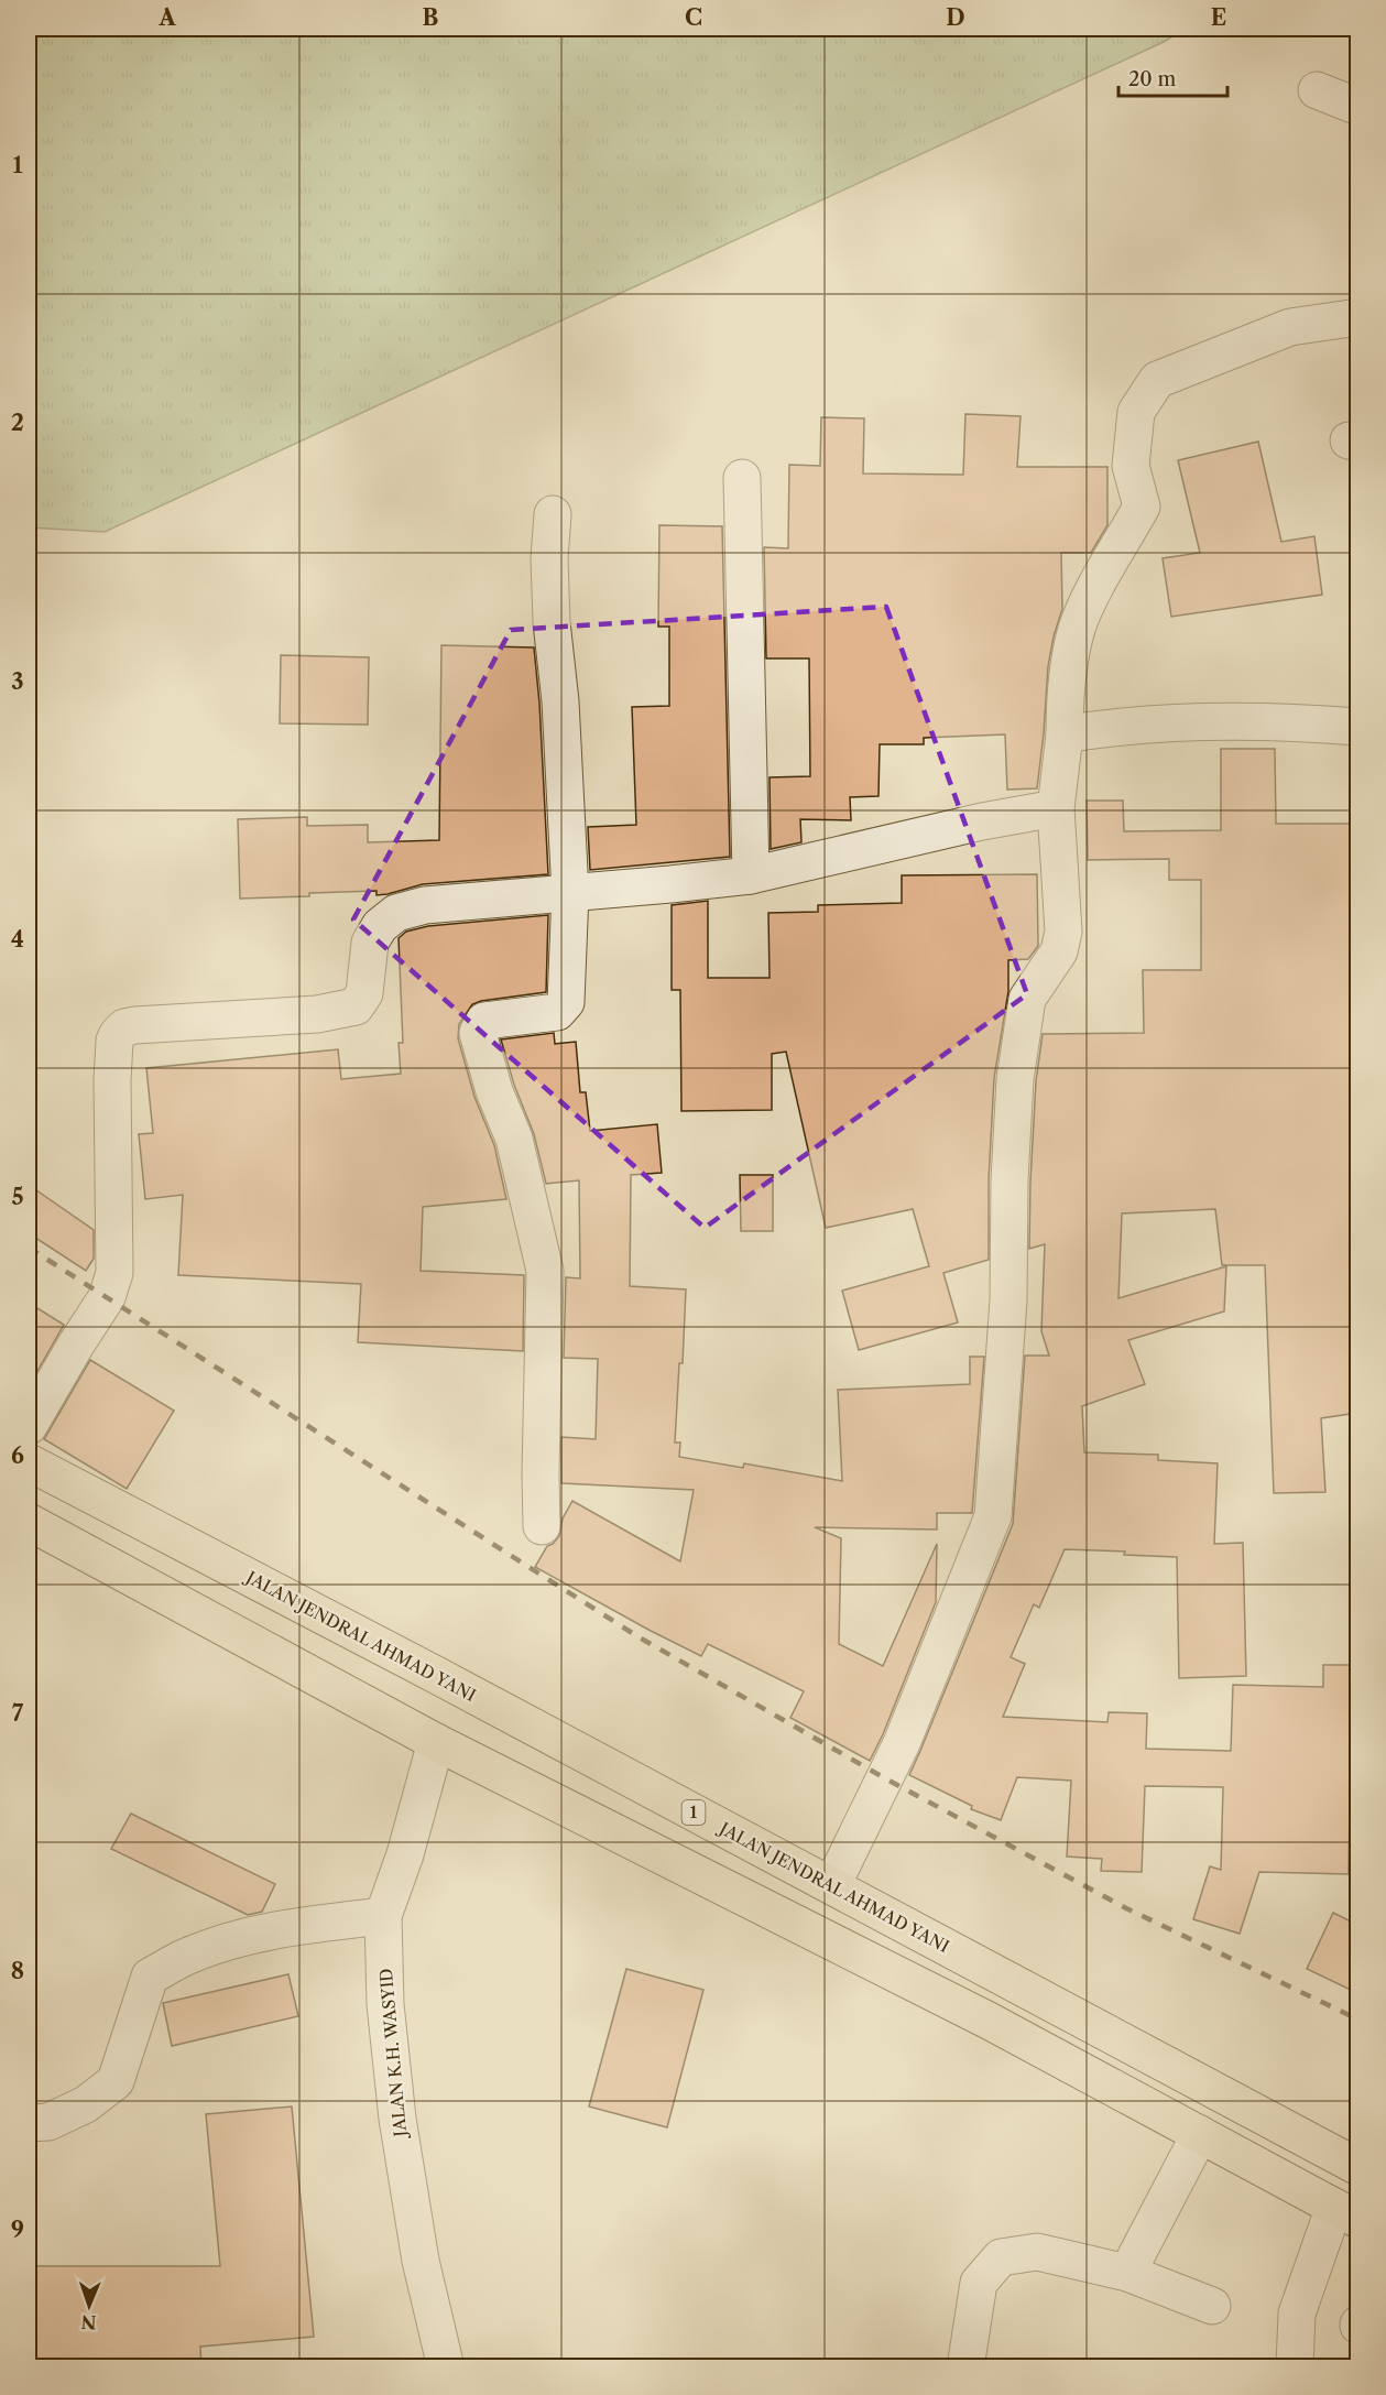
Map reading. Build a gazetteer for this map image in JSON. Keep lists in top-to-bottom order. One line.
{"streets":{"highway":["JALAN JENDRAL AHMAD YANI","1"],"street":["JALAN K.H. WASYID"]},"scale_bar":"20 m","north":"bottom","grid":{"columns":["A","B","C","D","E"],"rows":["1","2","3","4","5","6","7","8","9"]}}
